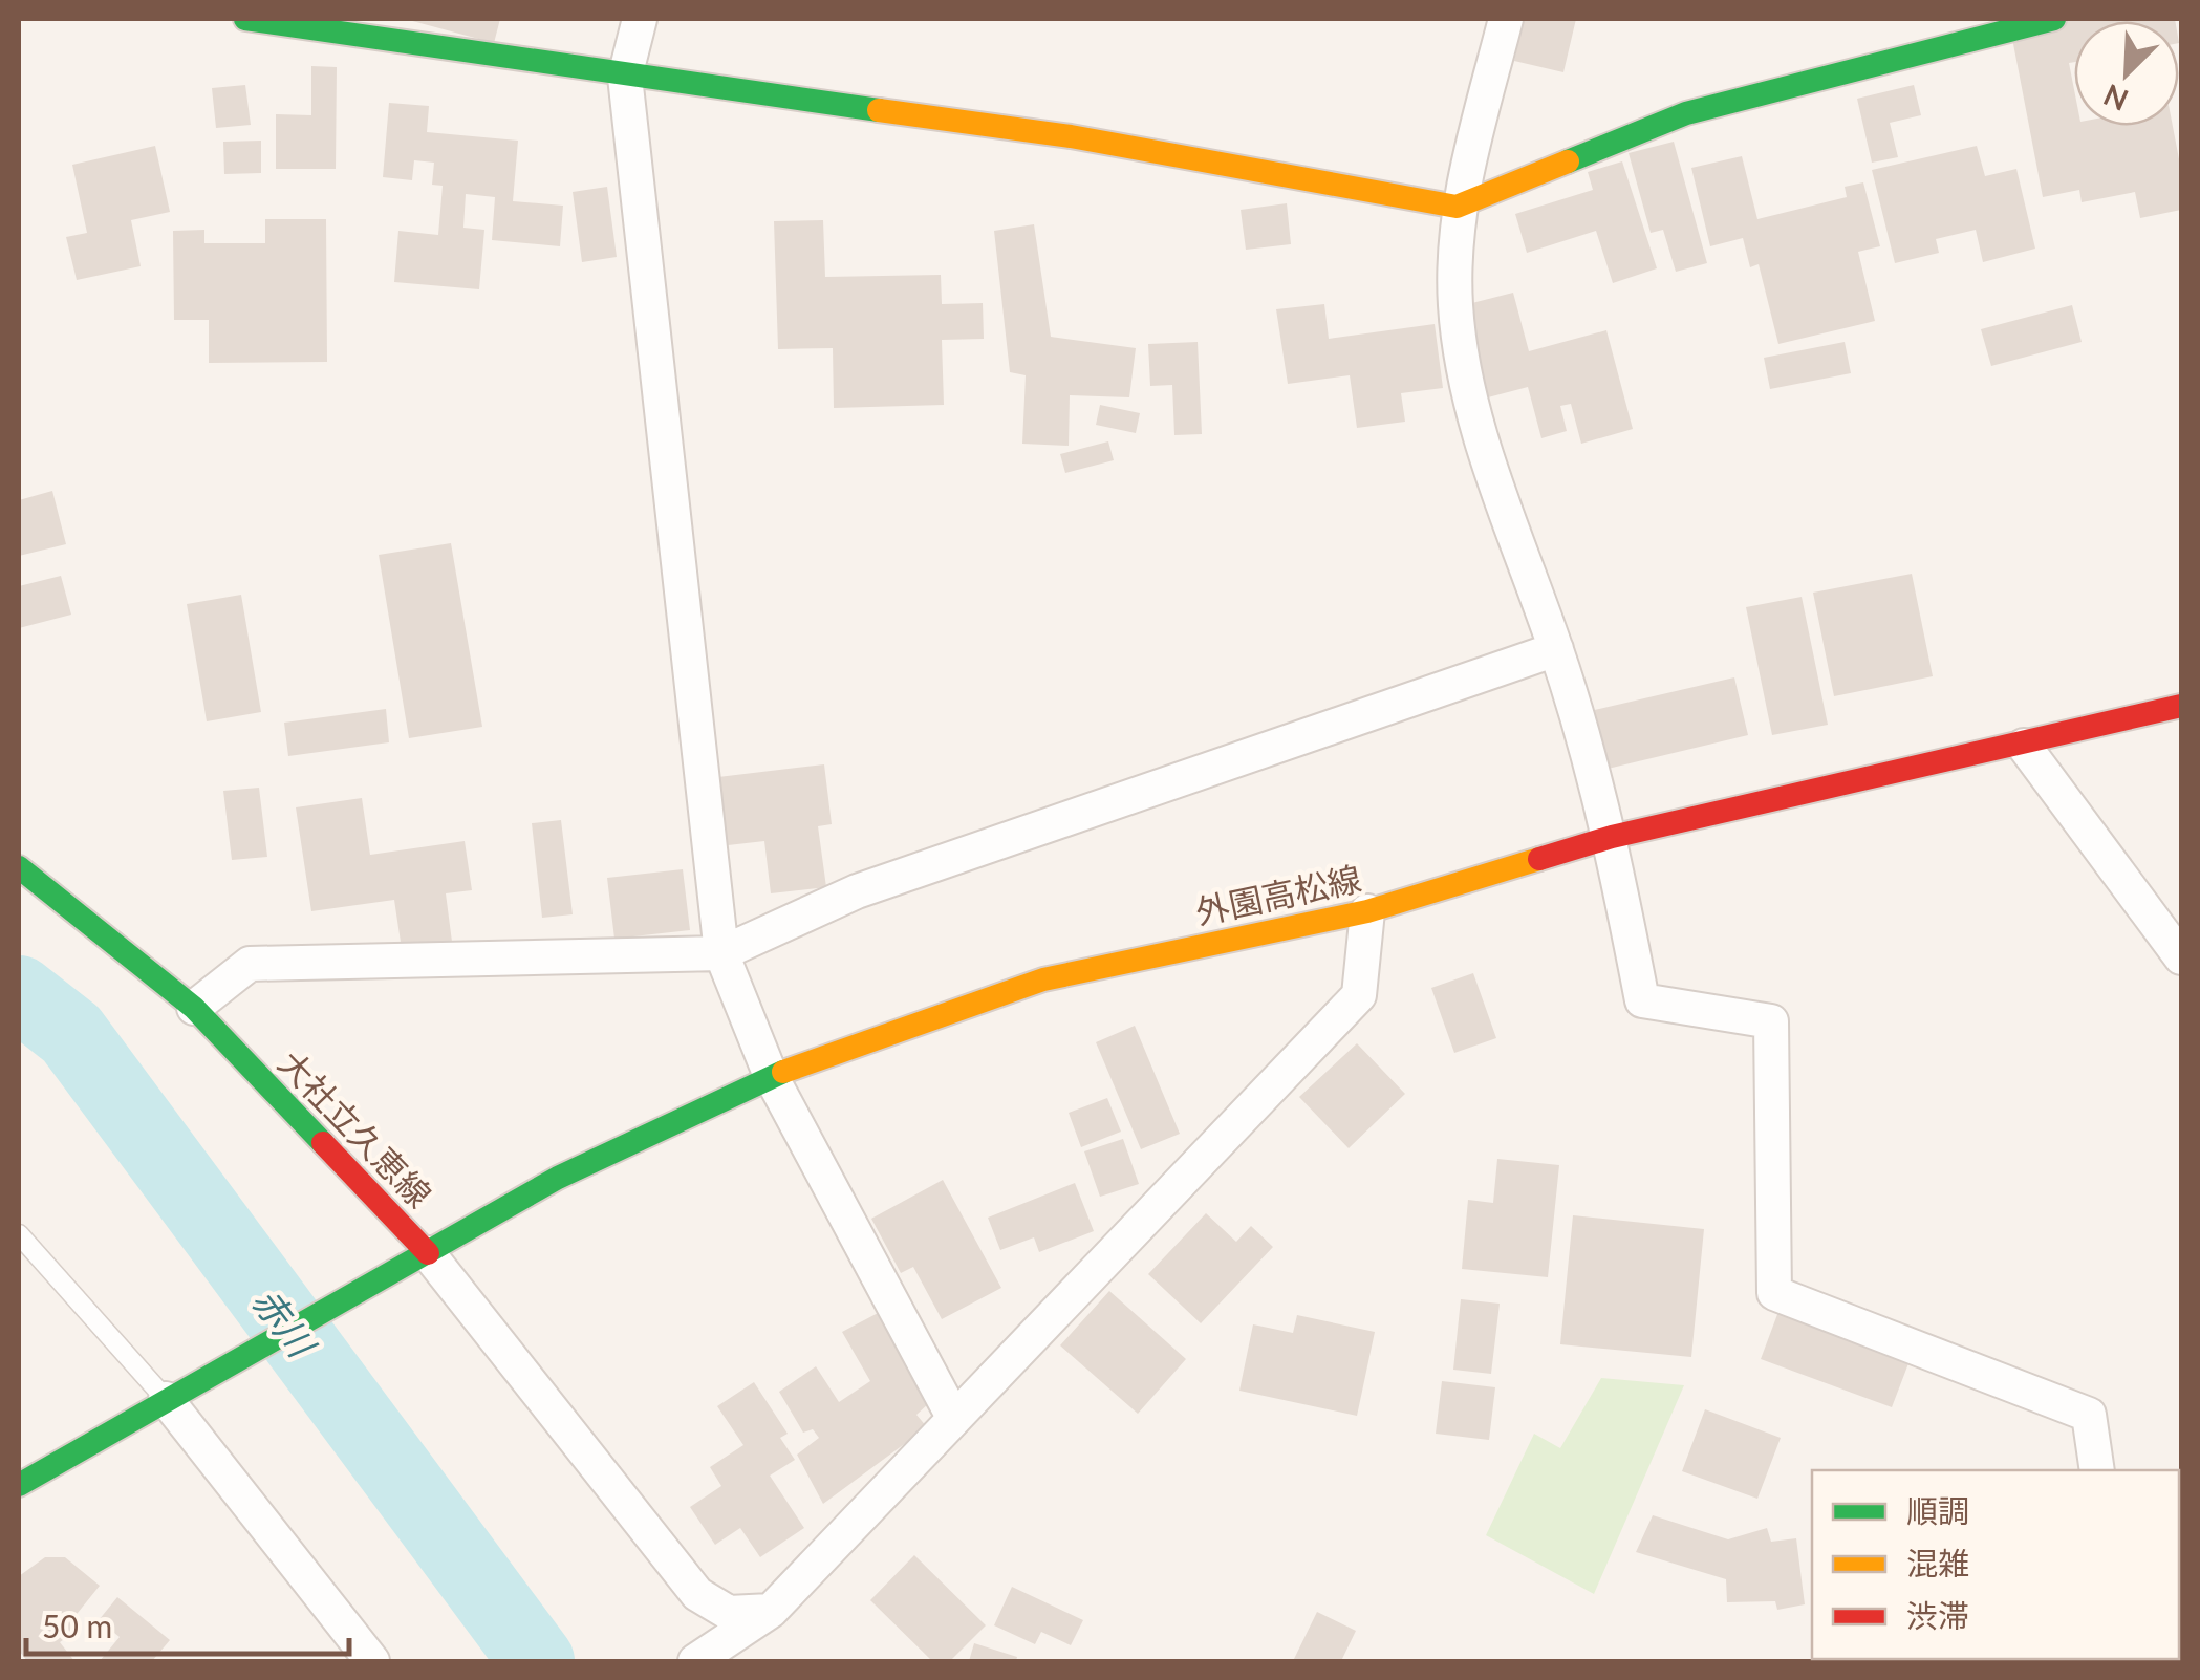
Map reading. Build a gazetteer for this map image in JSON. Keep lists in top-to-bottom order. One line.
{"streets":{"main road":["外園高松線","大社立久恵線"]},"crossings":[["外園高松線","大社立久恵線"]],"water":["赤川"],"legend":["順調","混雑","渋滞"],"scale_bar":"50 m","north":"bottom left"}
